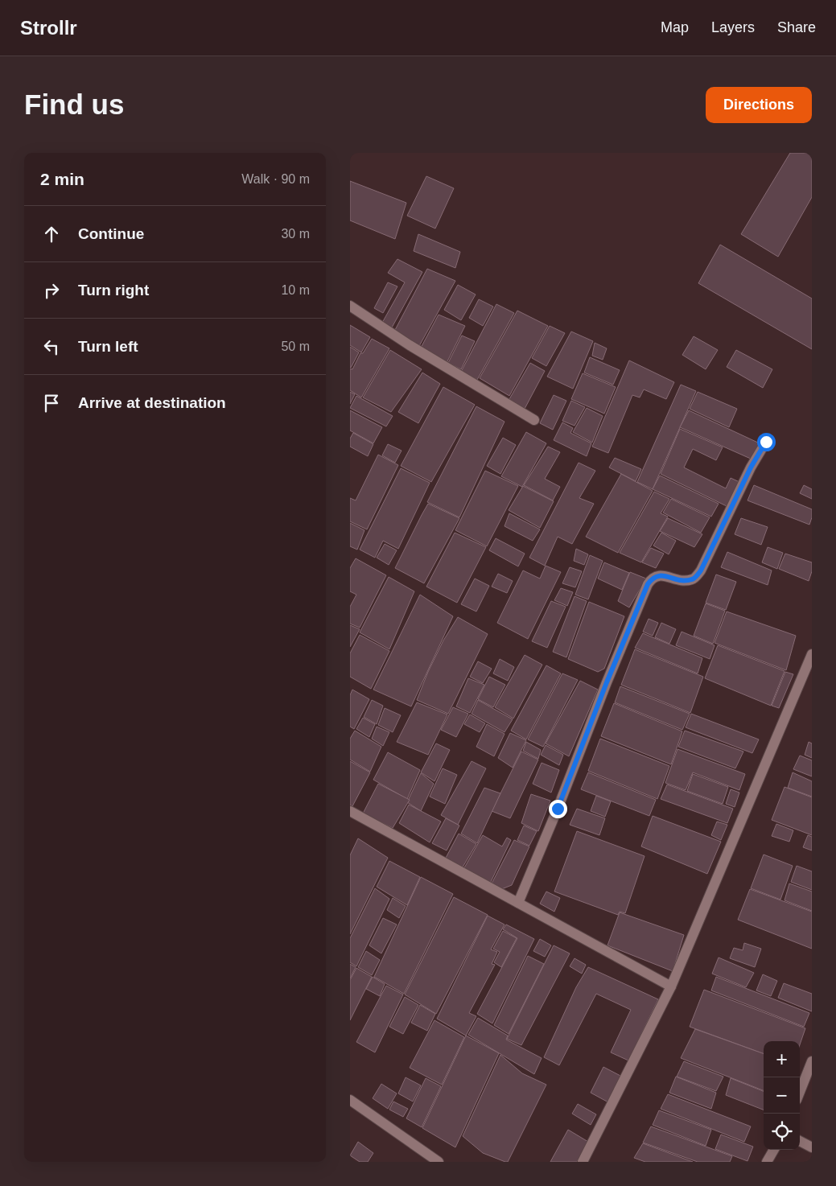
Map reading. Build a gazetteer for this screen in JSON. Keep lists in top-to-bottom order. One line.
{"page":{"header":"Strollr","nav":["Map","Layers","Share"],"buttons":"Directions","title":"Find us","heading":["2 min","Walk · 90 m"],"list":[["Continue","30 m"],["Turn right","10 m"],["Turn left","50 m"],"Arrive at destination"],"map_buttons":["+","−"]}}
